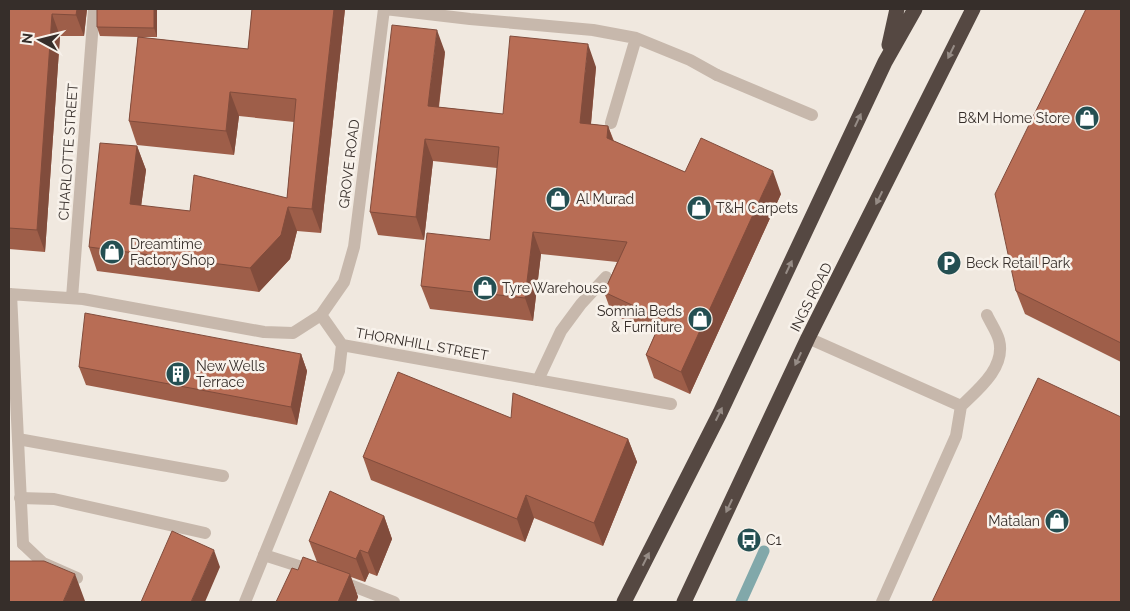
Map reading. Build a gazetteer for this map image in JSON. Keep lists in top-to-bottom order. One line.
{"streets":{"highway":["INGS ROAD"],"street":["CHARLOTTE STREET","GROVE ROAD","THORNHILL STREET"]},"crossings":[["GROVE ROAD","THORNHILL STREET"]],"places":{"shop":["B&M Home Store","Al Murad","T&H Carpets","Dreamtime Factory Shop","Tyre Warehouse","Somnia Beds & Furniture","Matalan"],"parking":["Beck Retail Park"],"building":["New Wells Terrace"],"bus stop":["C1"]},"north":"left"}
